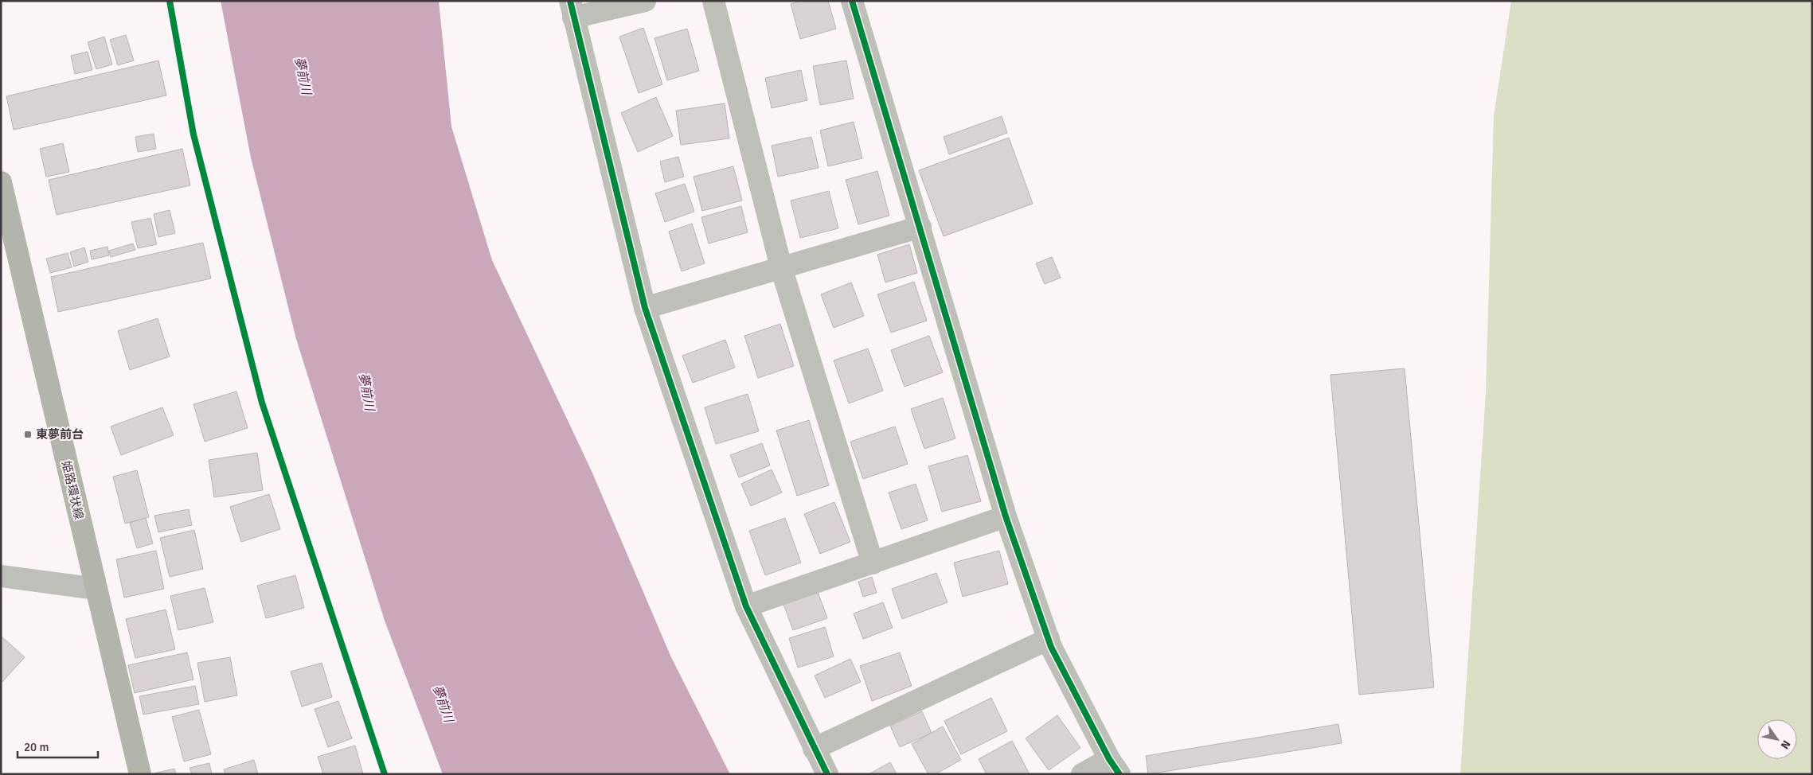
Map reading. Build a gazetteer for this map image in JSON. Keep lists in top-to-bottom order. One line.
{"streets":{"main road":["姫路環状線"]},"water":["夢前川"],"places":{"transit":["東夢前台"]},"scale_bar":"20 m","north":"bottom right"}
